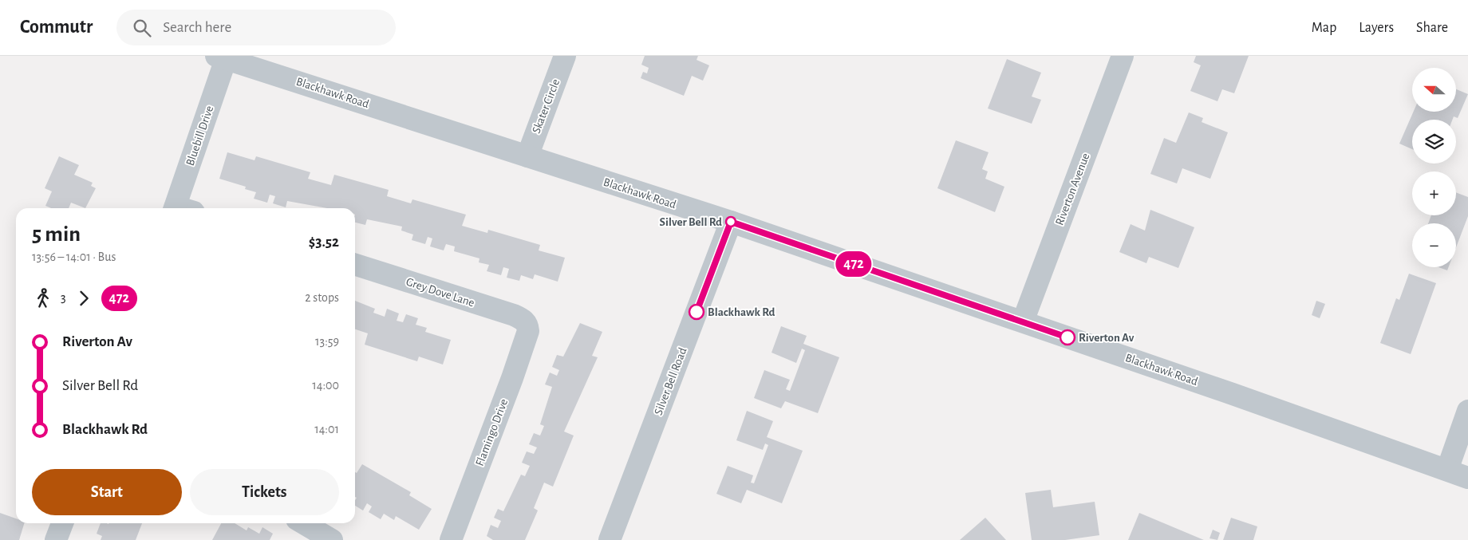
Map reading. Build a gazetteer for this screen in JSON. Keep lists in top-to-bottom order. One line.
{"streets":{"street":["Blackhawk Road","Skater Circle","Bluebill Drive","Riverton Avenue","Grey Dove Lane","Silver Bell Road","Flamingo Drive"]},"crossings":[["Blackhawk Road","Skater Circle"],["Blackhawk Road","Bluebill Drive"],["Blackhawk Road","Riverton Avenue"],["Blackhawk Road","Silver Bell Road"],["Grey Dove Lane","Flamingo Drive"]],"places":["Silver Bell Rd","Blackhawk Rd","Riverton Av"],"lines":["bus line 472"],"north":"left","page":{"header":"Commutr","search":"Search here","nav":["Map","Layers","Share"],"on_map":"472","map_buttons":["+","−"],"heading":["5 min","13:56 – 14:01 · Bus","$3.52"],"legs":["3","472","2 stops"],"list":[{"name":"Riverton Av","value":"13:59"},{"name":"Silver Bell Rd","value":"14:00"},{"name":"Blackhawk Rd","value":"14:01"}],"buttons":["Start","Tickets"]}}
